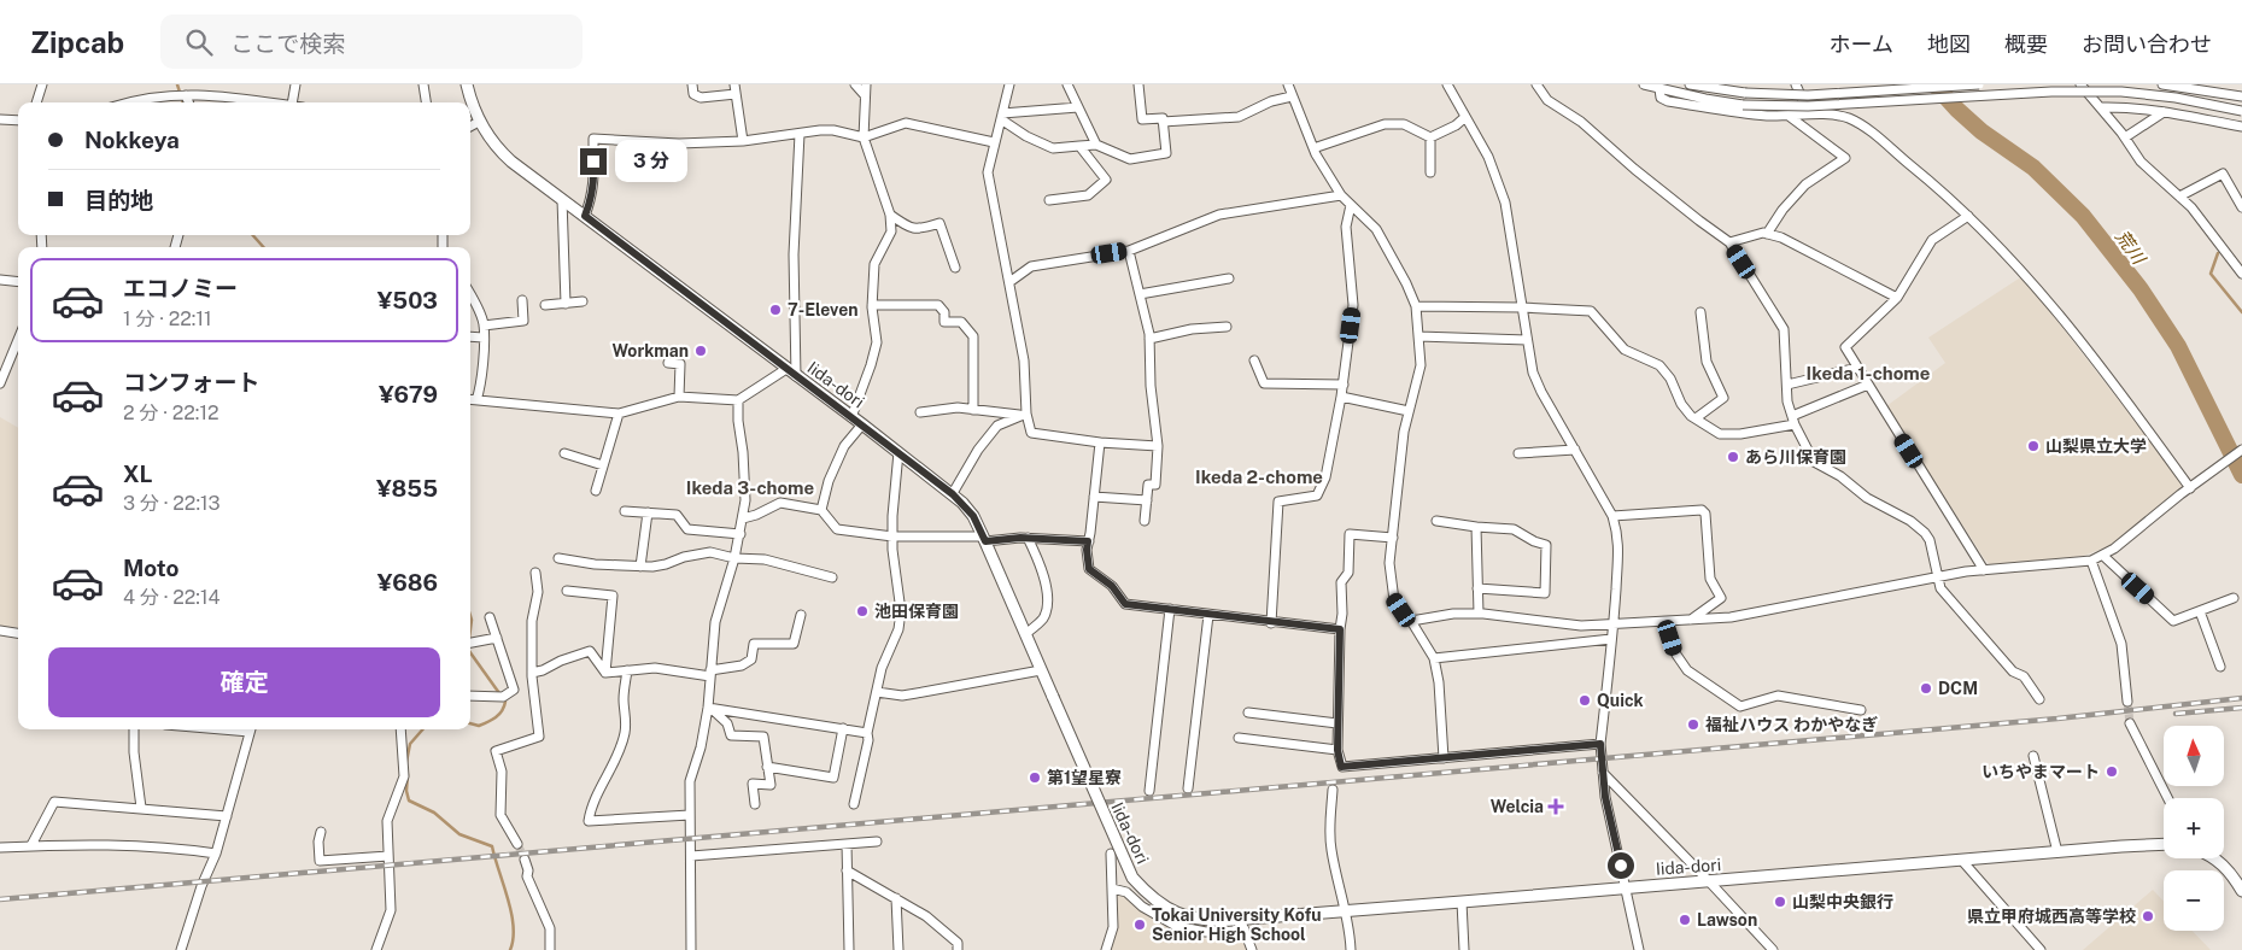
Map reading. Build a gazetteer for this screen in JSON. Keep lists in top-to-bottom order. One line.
{"streets":{"main road":["Iida-dori"]},"districts":["Ikeda 1-chome","Ikeda 2-chome","Ikeda 3-chome"],"water":["荒川"],"places":{"other":["7-Eleven","Workman","山梨県立大学","あら川保育園","池田保育園","DCM","Quick","福祉ハウス わかやなぎ","いちやまマート","第1望星寮","山梨中央銀行","県立甲府城西高等学校","Lawson","Tokai University Kofu Senior High School"],"health":["Welcia"]},"north":"top","page":{"header":"Zipcab","search":"ここで検索","nav":["ホーム","地図","概要","お問い合わせ"],"banner":["Nokkeya","目的地"],"bubble":"3 分","list":[{"name":"エコノミー","note":"1 分 · 22:11","value":"¥503"},{"name":"コンフォート","note":"2 分 · 22:12","value":"¥679"},{"name":"XL","note":"3 分 · 22:13","value":"¥855"},{"name":"Moto","note":"4 分 · 22:14","value":"¥686"}],"buttons":"確定","map_buttons":["+","−"]}}
